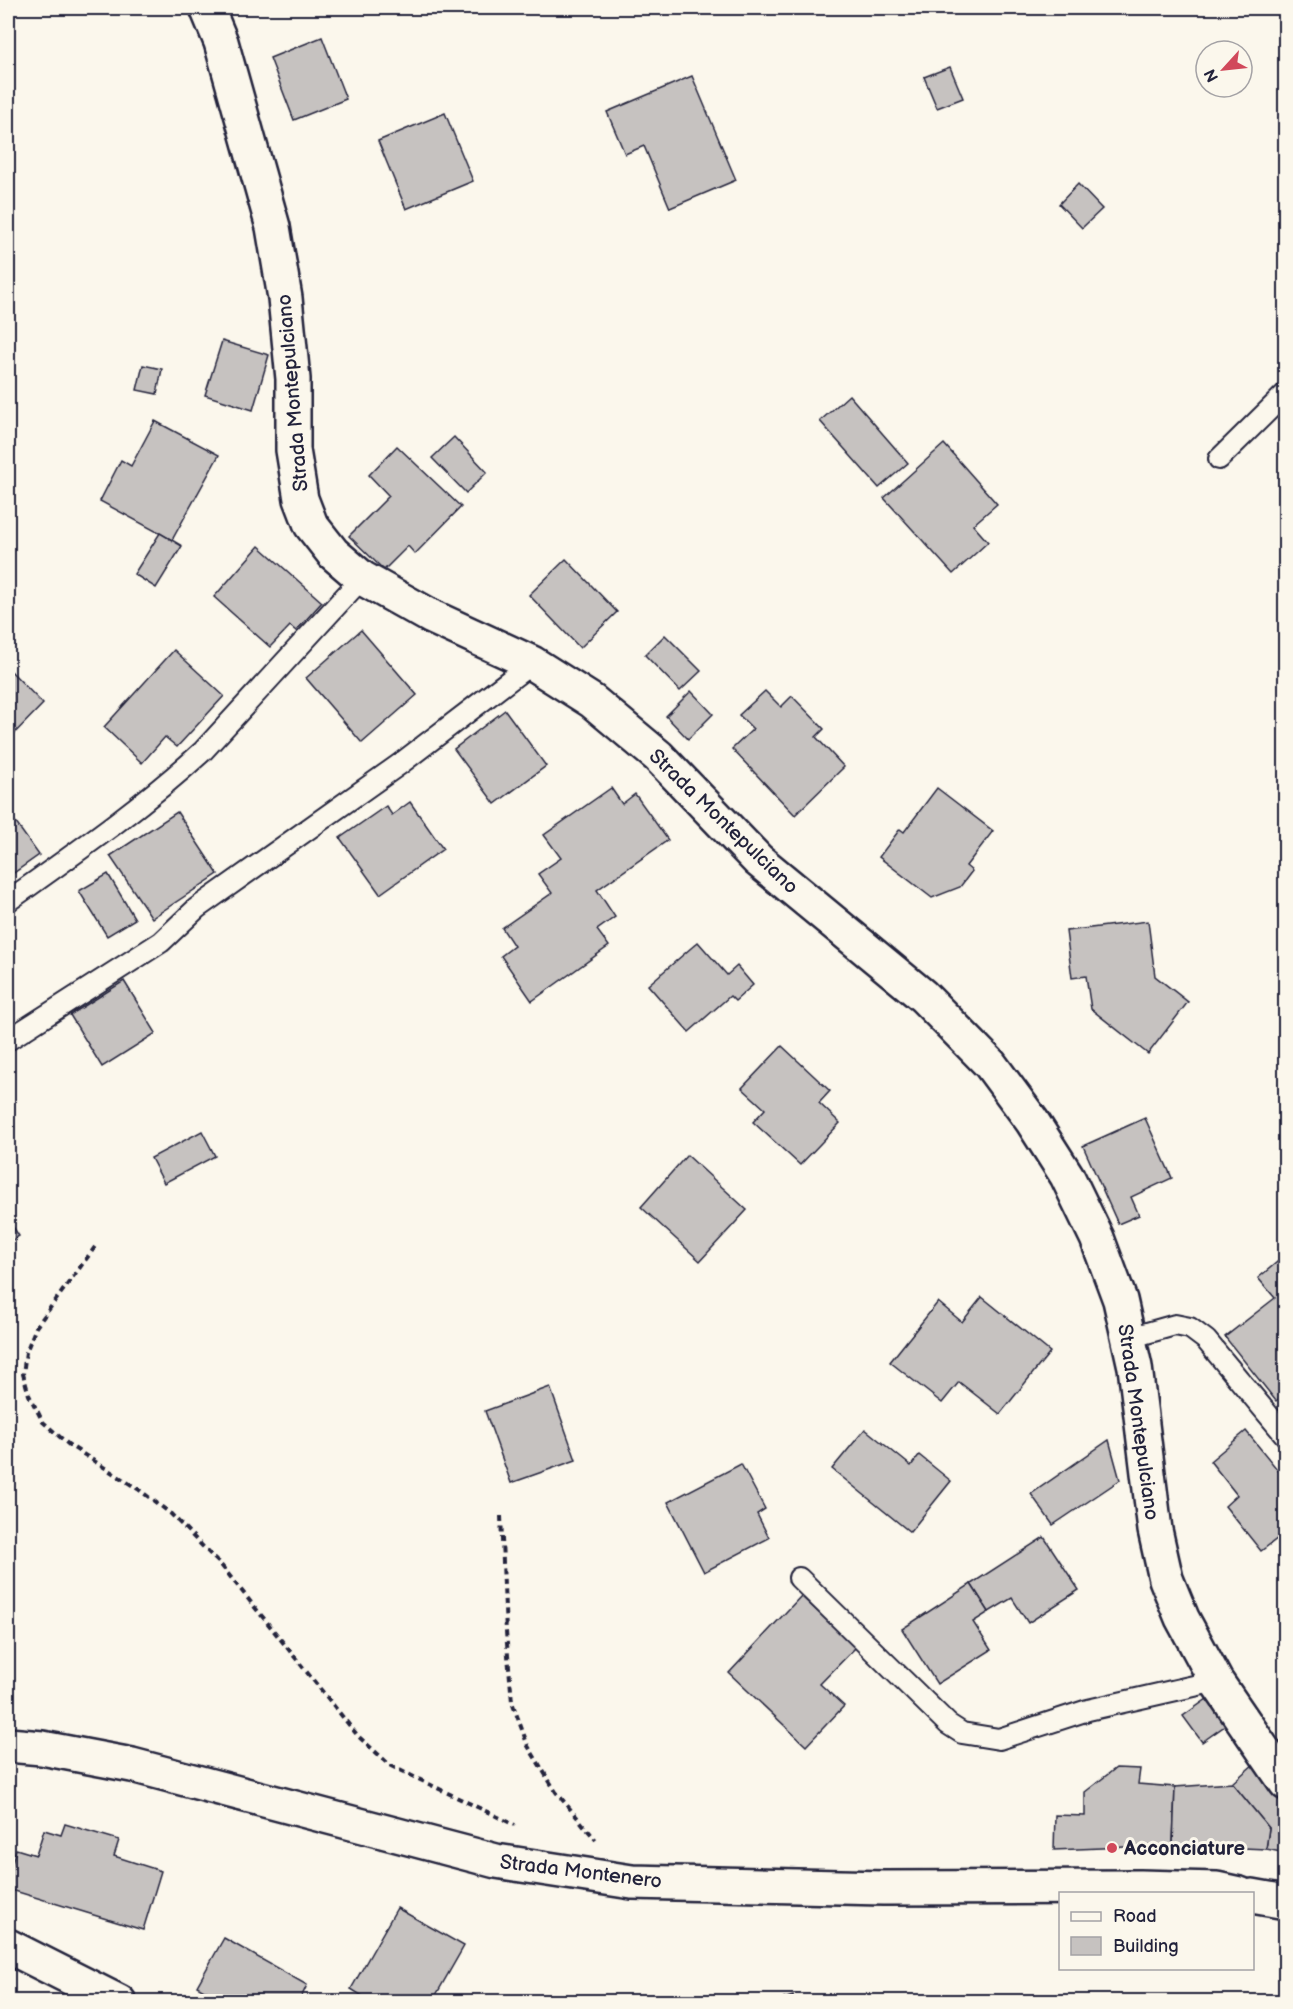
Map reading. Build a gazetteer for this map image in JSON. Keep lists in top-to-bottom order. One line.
{"streets":{"street":["Strada Montepulciano","Strada Montenero"]},"places":["Acconciature"],"legend":["Road","Building"],"north":"bottom left"}
